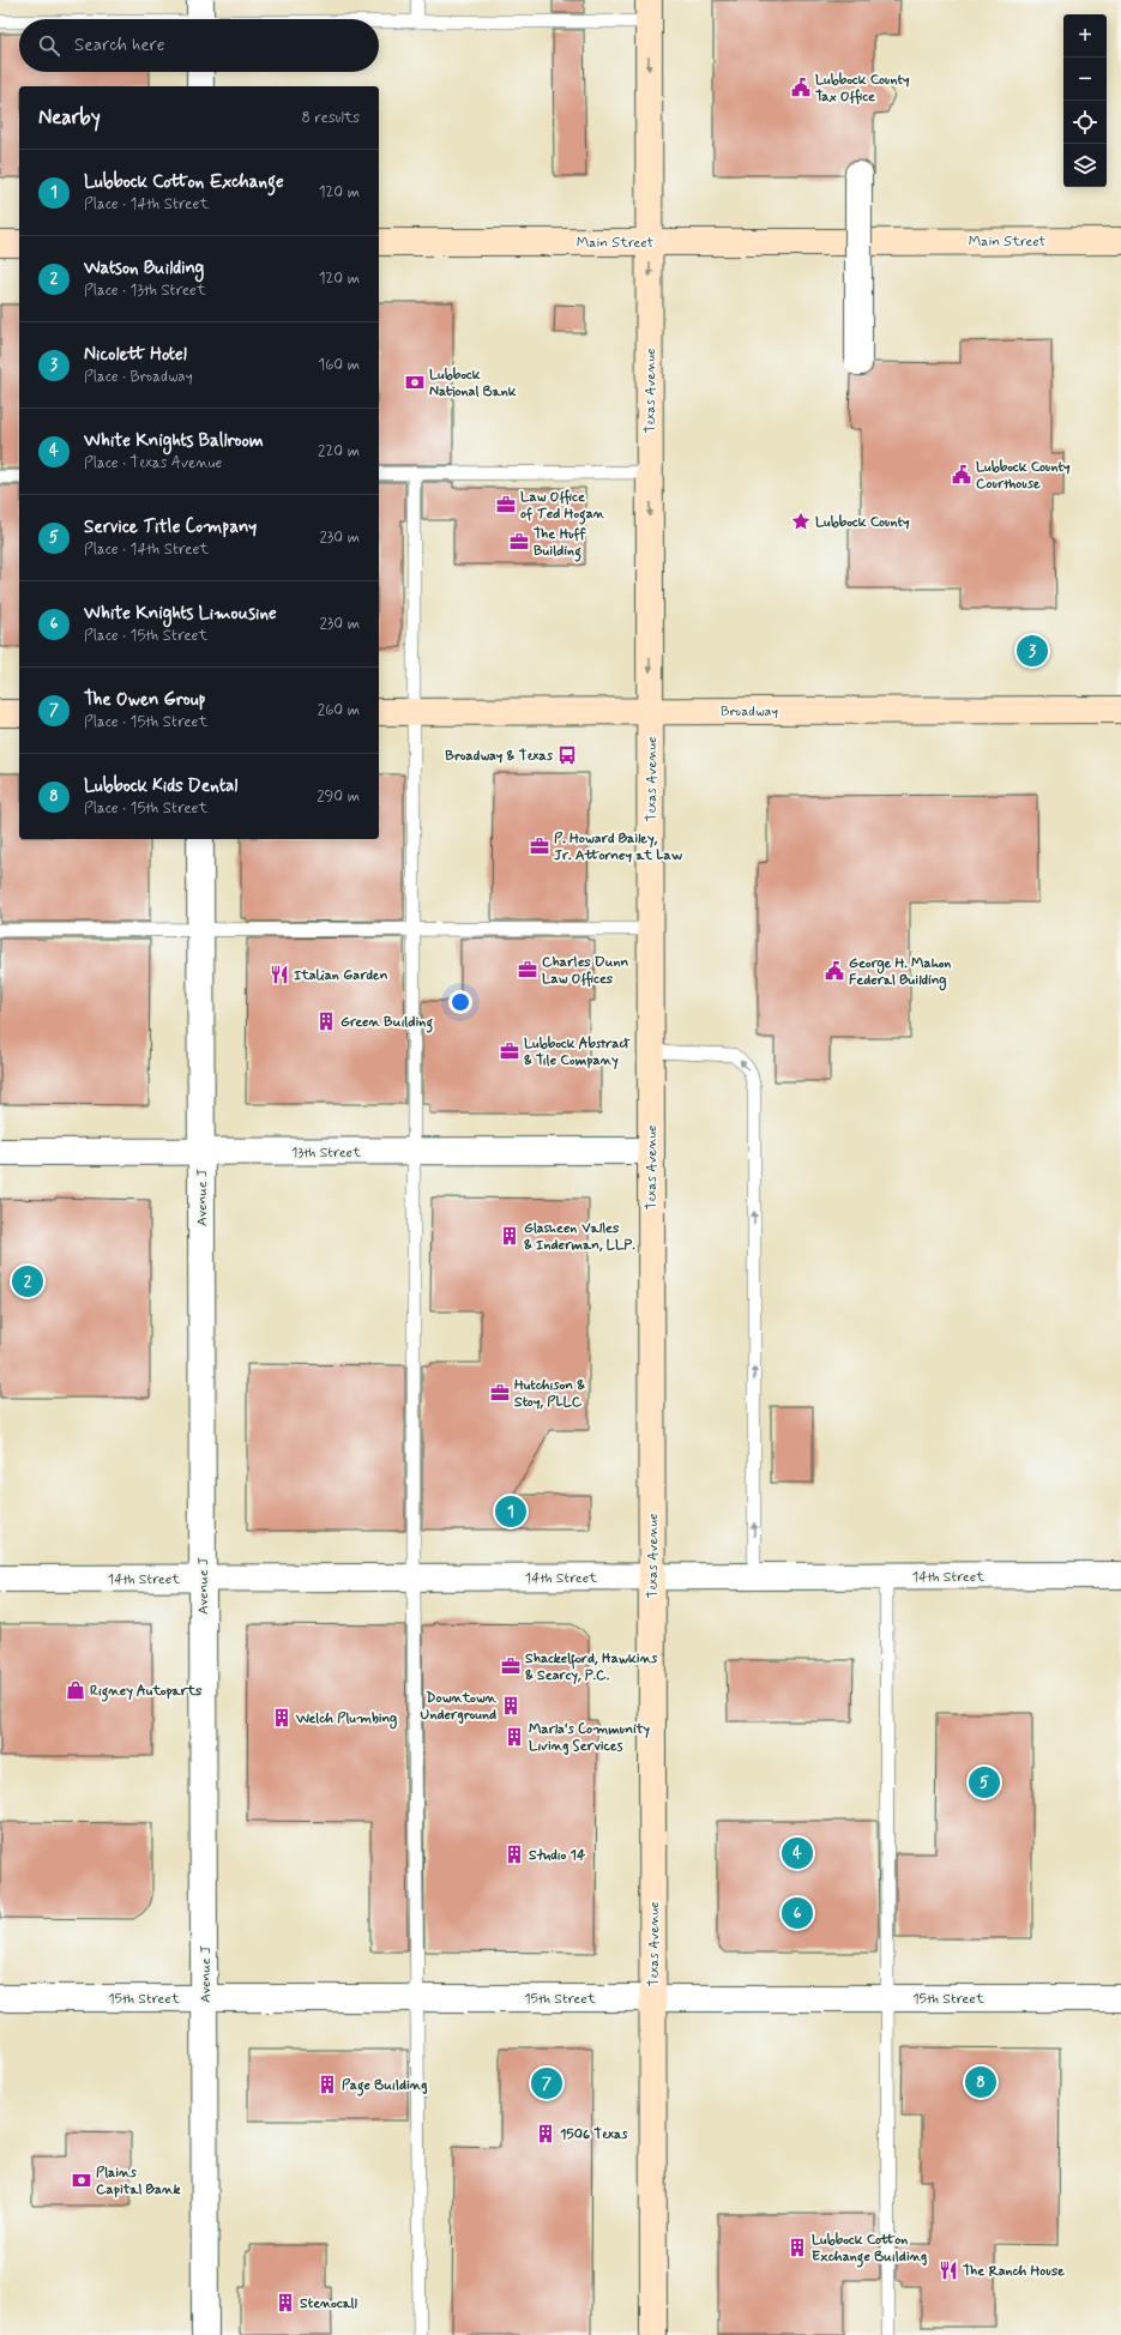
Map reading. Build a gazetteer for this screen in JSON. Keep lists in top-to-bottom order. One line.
{"streets":{"main road":["Main Street","Texas Avenue","Broadway"],"street":["13th Street","Avenue J","14th Street","15th Street"]},"crossings":[["Main Street","Texas Avenue"],["Texas Avenue","Broadway"],["Texas Avenue","13th Street"],["Texas Avenue","14th Street"],["Texas Avenue","15th Street"],["13th Street","Avenue J"],["Avenue J","14th Street"],["Avenue J","15th Street"]],"places":{"public building":["Lubbock County Tax Office","Lubbock County Courthouse","George H. Mahon Federal Building"],"bank":["Lubbock National Bank","Plains Capital Bank"],"office":["Law Office of Ted Hogan","The Huff Building","P. Howard Bailey, Jr. Attorney at Law","Charles Dunn Law Offices","Lubbock Abstract & Tile Company","Hutchison & Stoy, PLLC","Shackelford, Hawkins & Searcy, P.C."],"place":["Lubbock County"],"bus stop":["Broadway & Texas"],"restaurant":["Italian Garden","The Ranch House"],"building":["Green Building","Glasheen Valles & Inderman, LLP.","Downtown Underground","Welch Plumbing","Marla's Community Living Services","Studio 14","Page Building","1506 Texas","Lubbock Cotton Exchange Building","Stenocall"],"shop":["Rigney Autoparts"]},"page":{"map_buttons":["+","−"],"search":"Search here","heading":["Nearby","8 results"],"list":[{"mark":"1","name":"Lubbock Cotton Exchange","note":"Place · 14th Street","value":"120 m"},{"mark":"2","name":"Watson Building","note":"Place · 13th Street","value":"120 m"},{"mark":"3","name":"Nicolett Hotel","note":"Place · Broadway","value":"160 m"},{"mark":"4","name":"White Knights Ballroom","note":"Place · Texas Avenue","value":"220 m"},{"mark":"5","name":"Service Title Company","note":"Place · 14th Street","value":"230 m"},{"mark":"6","name":"White Knights Limousine","note":"Place · 15th Street","value":"230 m"},{"mark":"7","name":"The Owen Group","note":"Place · 15th Street","value":"260 m"},{"mark":"8","name":"Lubbock Kids Dental","note":"Place · 15th Street","value":"290 m"}],"pins":["3","2","1","5","4","6","8","7"]}}
